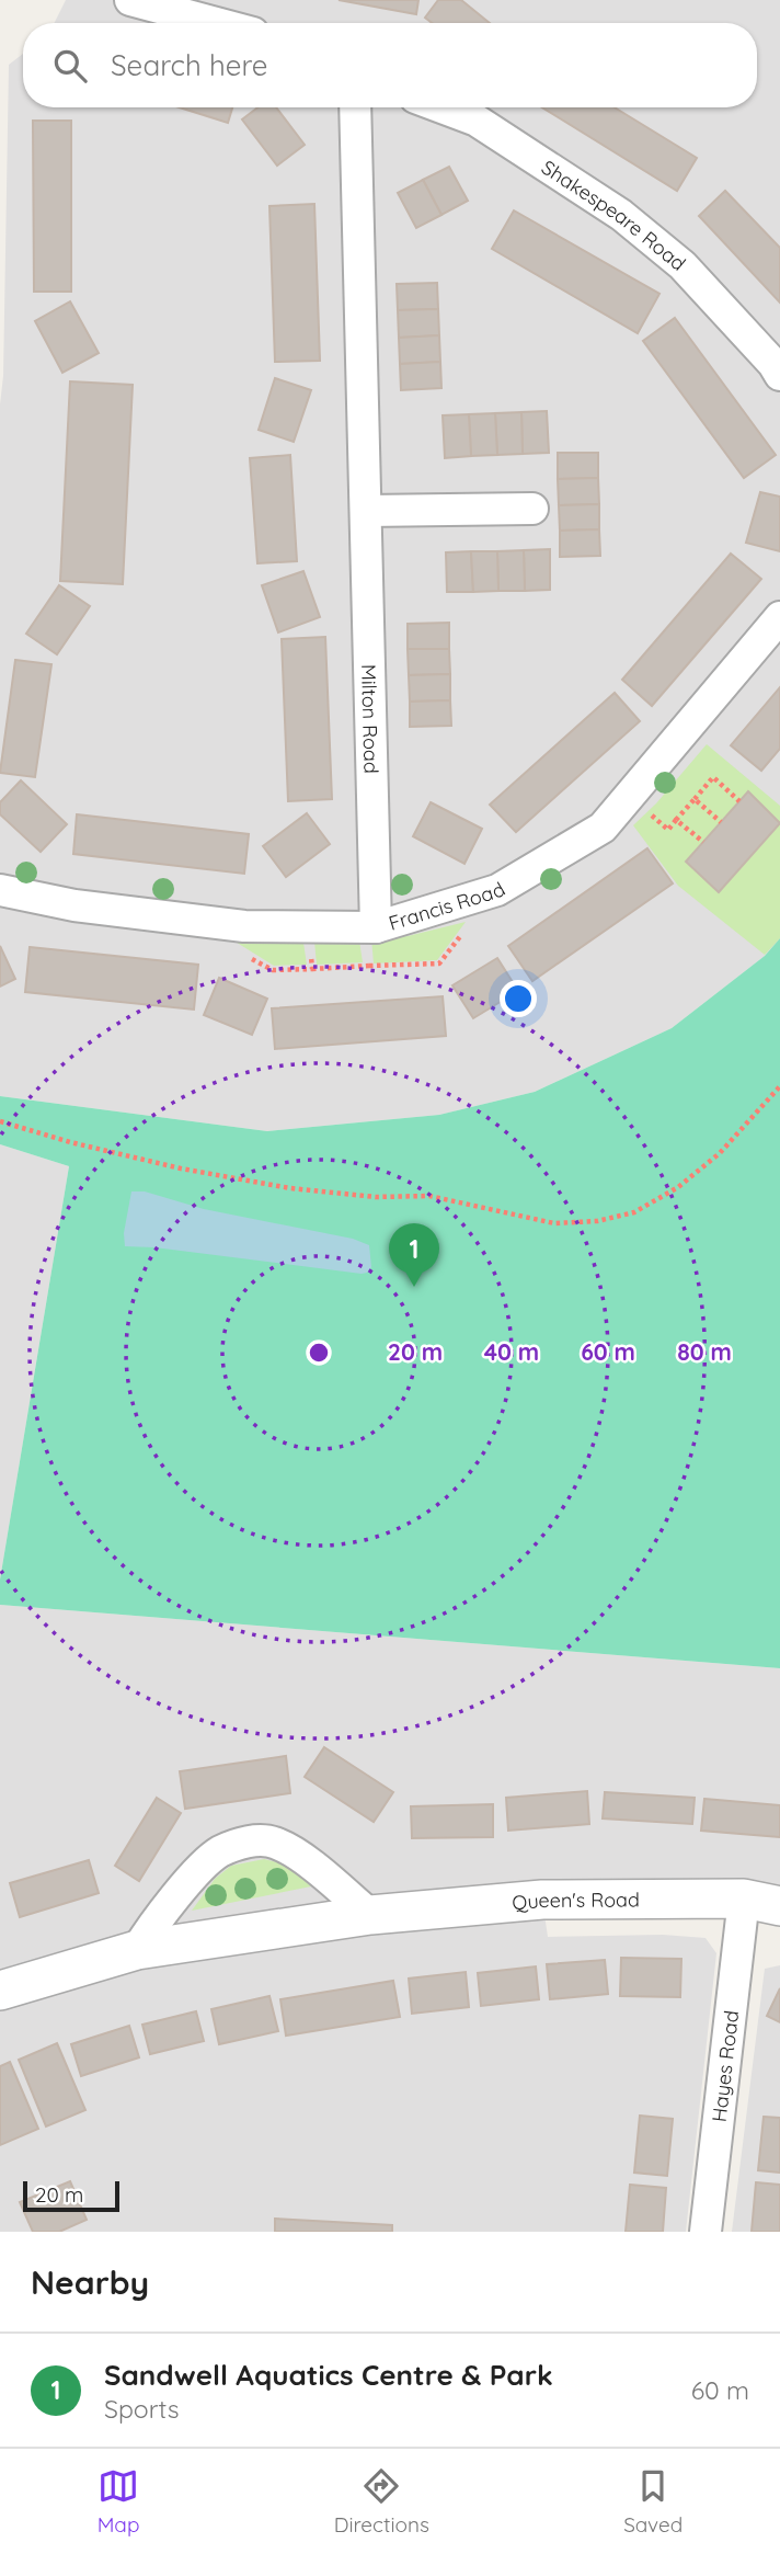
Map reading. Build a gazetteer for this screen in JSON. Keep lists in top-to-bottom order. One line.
{"streets":{"street":["Shakespeare Road","Milton Road","Francis Road","Queen's Road","Hayes Road"]},"crossings":[["Milton Road","Francis Road"],["Queen's Road","Hayes Road"]],"scale_bar":"20 m","page":{"search":"Search here","pins":"1","scale":"20 m","heading":"Nearby","list":[{"mark":"1","name":"Sandwell Aquatics Centre & Park","note":"Sports","value":"60 m"}],"nav":["Map","Directions","Saved"]},"rings":["20 m","40 m","60 m","80 m"]}
